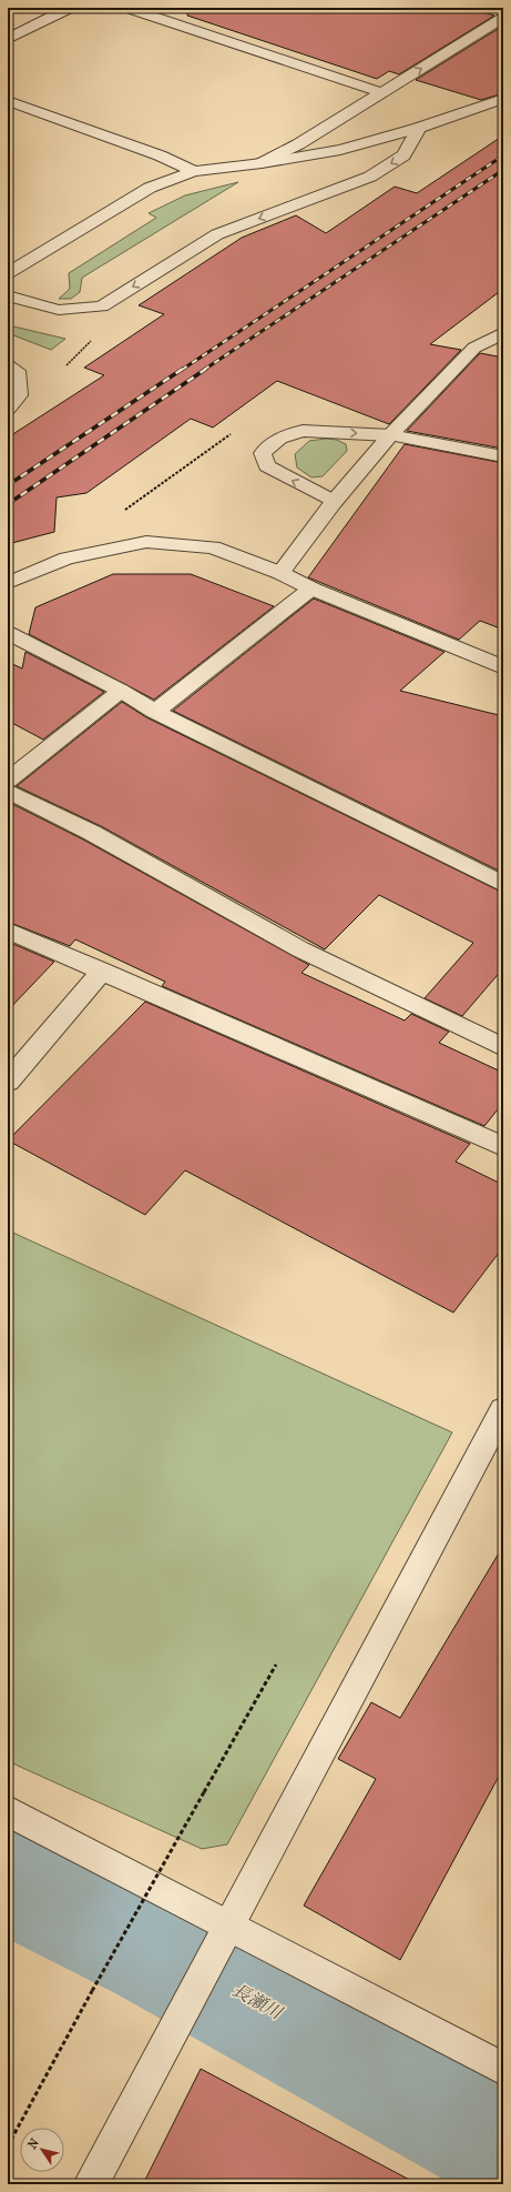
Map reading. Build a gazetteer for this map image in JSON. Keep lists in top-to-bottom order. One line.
{"water":["長瀬川"],"north":"top left"}
